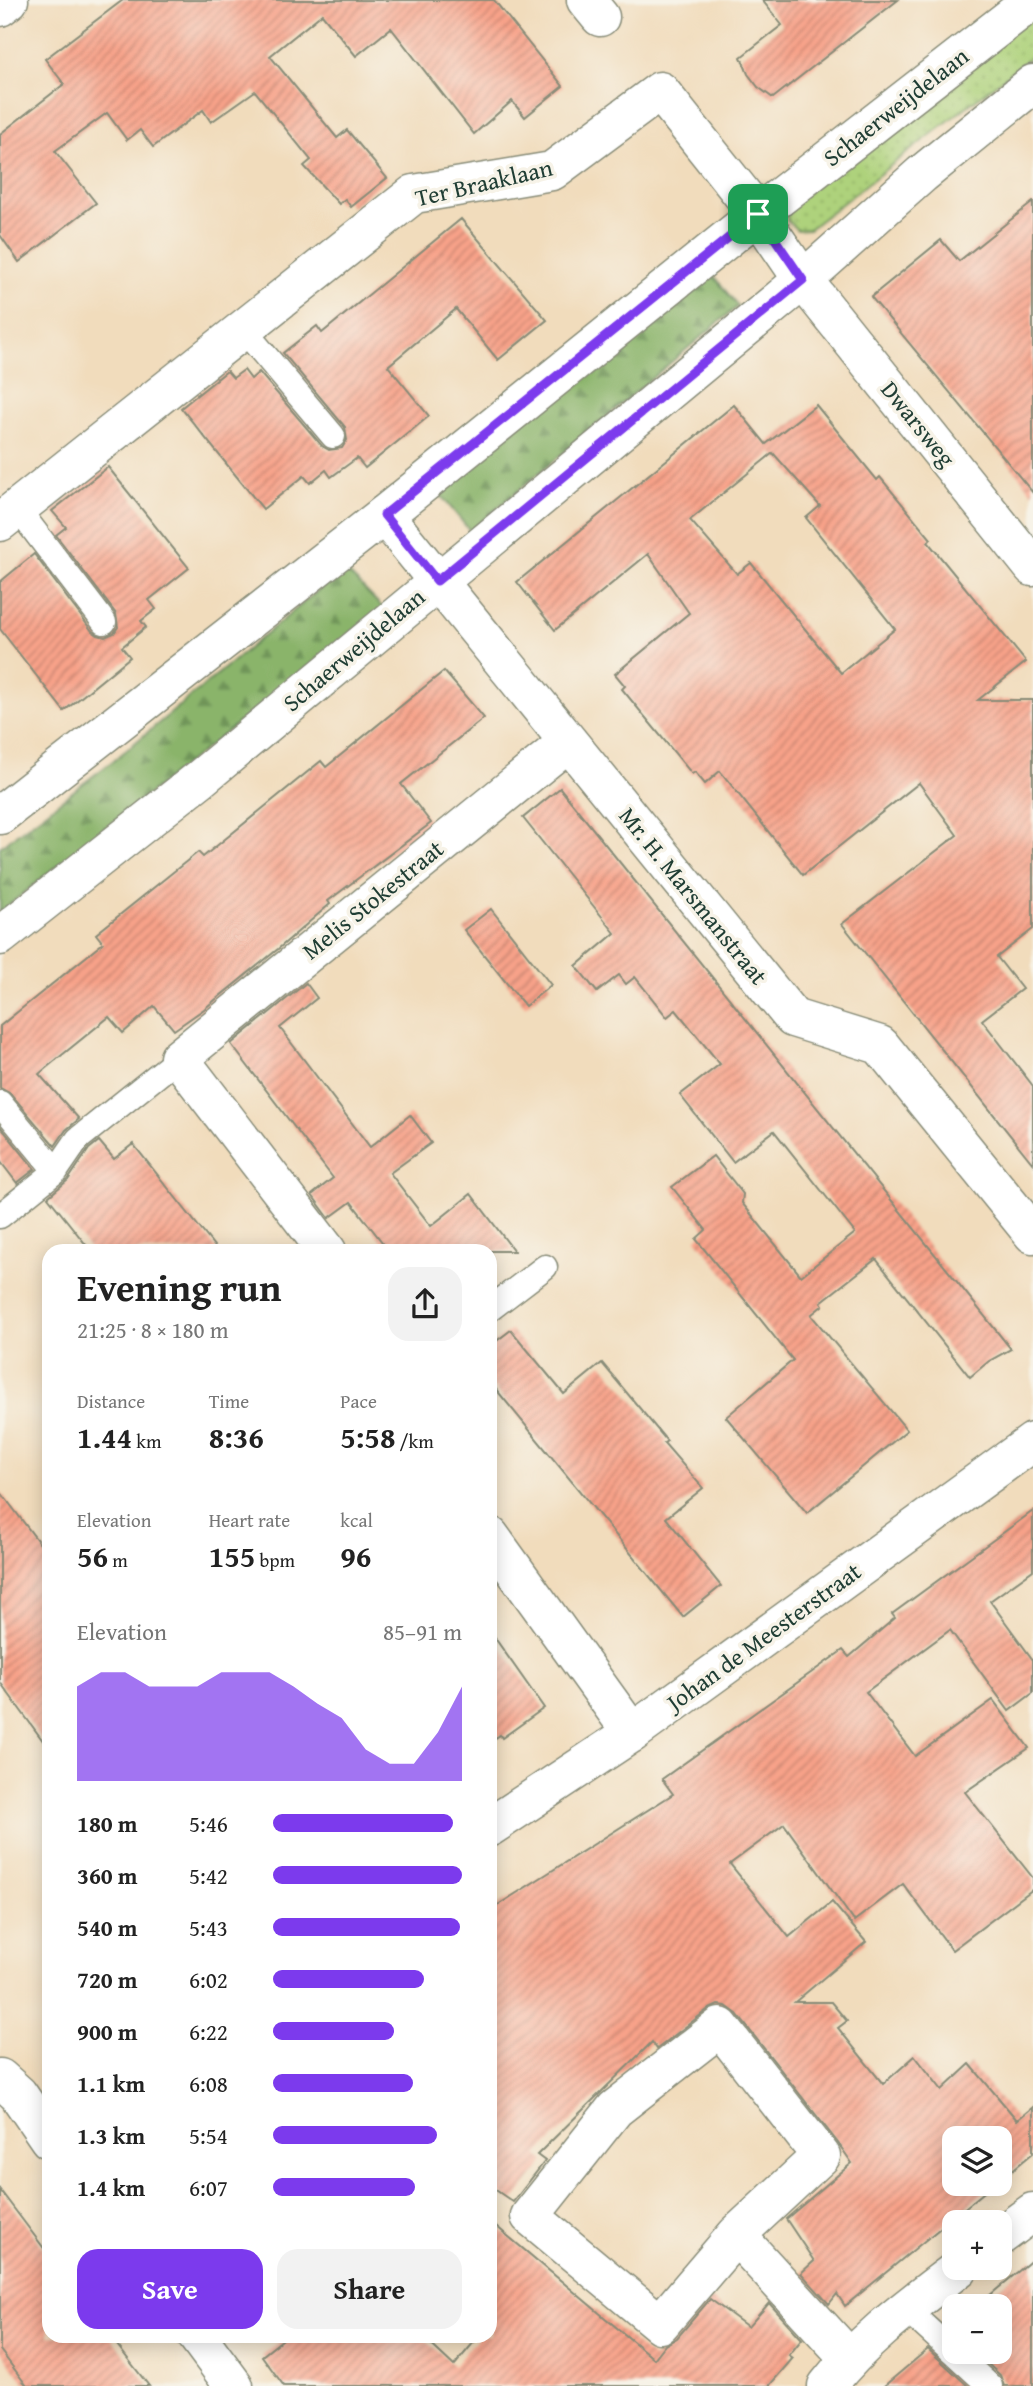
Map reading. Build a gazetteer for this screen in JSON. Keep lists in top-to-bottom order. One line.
{"streets":{"street":["Schaerweijdelaan","Ter Braaklaan","Dwarsweg","Mr. H. Marsmanstraat","Melis Stokestraat","Johan de Meesterstraat"]},"crossings":[["Schaerweijdelaan","Ter Braaklaan"],["Schaerweijdelaan","Dwarsweg"],["Schaerweijdelaan","Mr. H. Marsmanstraat"],["Mr. H. Marsmanstraat","Melis Stokestraat"]],"page":{"heading":["Evening run","21:25 · 8 × 180 m"],"stats":[["Distance","1.44 km"],["Time","8:36"],["Pace","5:58 /km"],["Elevation","56 m"],["Heart rate","155 bpm"],["kcal","96"]],"chart":["Elevation","85–91 m"],"list":[{"name":"180 m","note":"5:46"},{"name":"360 m","note":"5:42"},{"name":"540 m","note":"5:43"},{"name":"720 m","note":"6:02"},{"name":"900 m","note":"6:22"},{"name":"1.1 km","note":"6:08"},{"name":"1.3 km","note":"5:54"},{"name":"1.4 km","note":"6:07"}],"map_buttons":["+","−"],"buttons":["Save","Share"]}}
